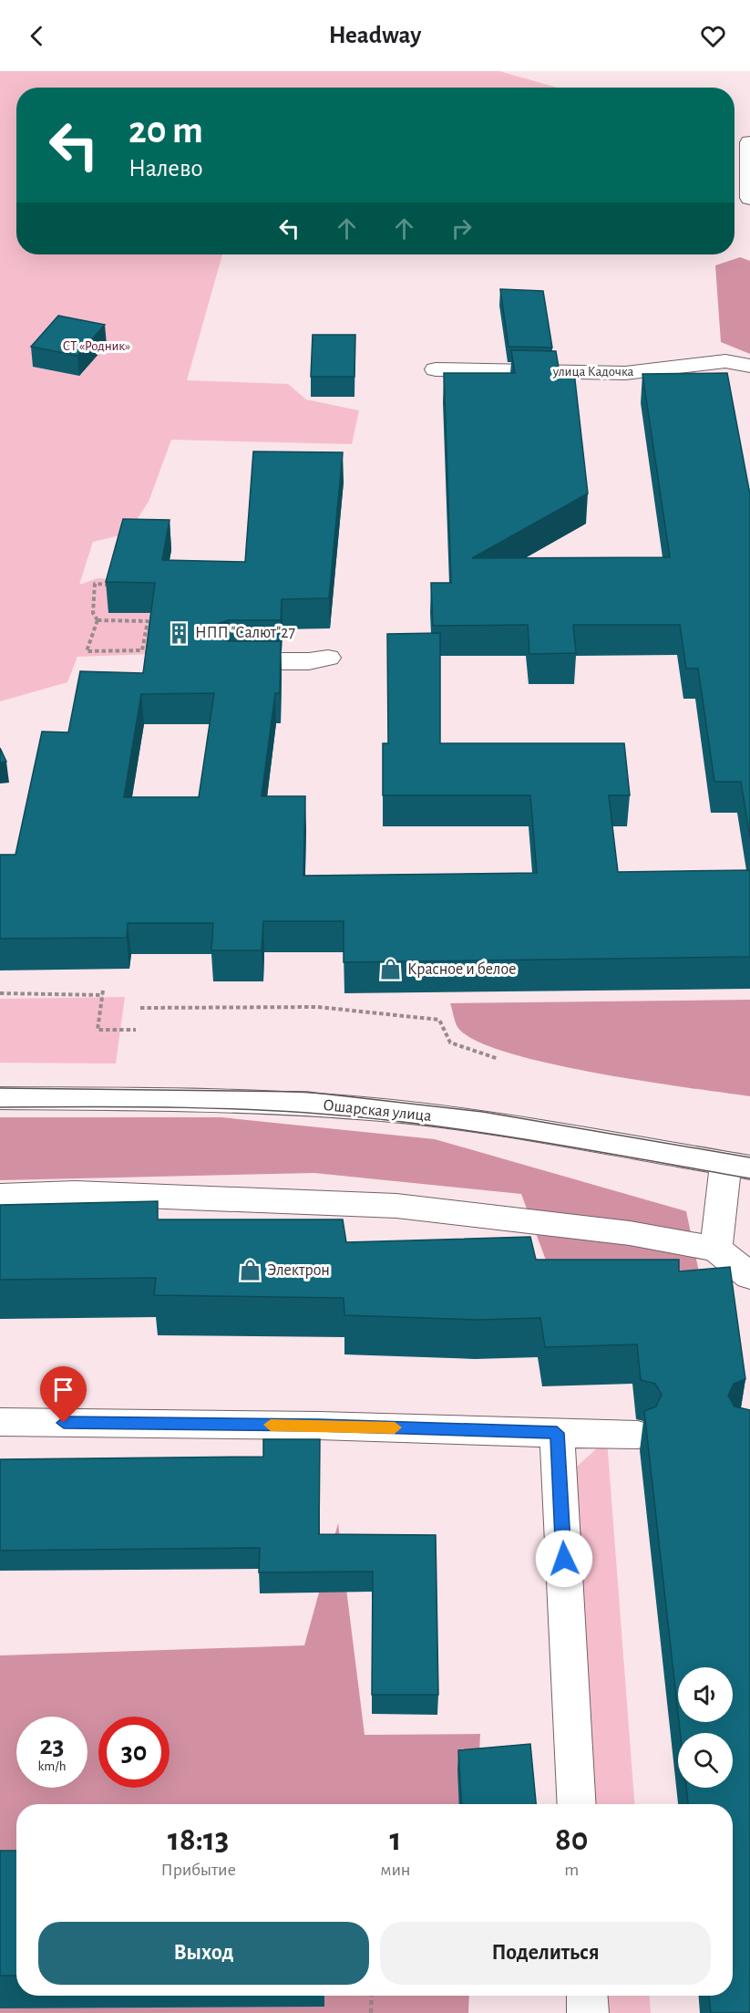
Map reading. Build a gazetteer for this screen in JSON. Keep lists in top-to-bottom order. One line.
{"streets":{"street":["улица Кадочка","Ошарская улица"]},"parks":["СТ «Родник»"],"places":{"building":["НПП \"Салют\"27"],"shop":["Красное и белое","Электрон"]},"page":{"header":"Headway","turn":["20 m","Налево"],"speed":"23 km/h","limit":"30","eta":["18:13","Прибытие","1","мин","80","m"],"buttons":["Выход","Поделиться"]}}
